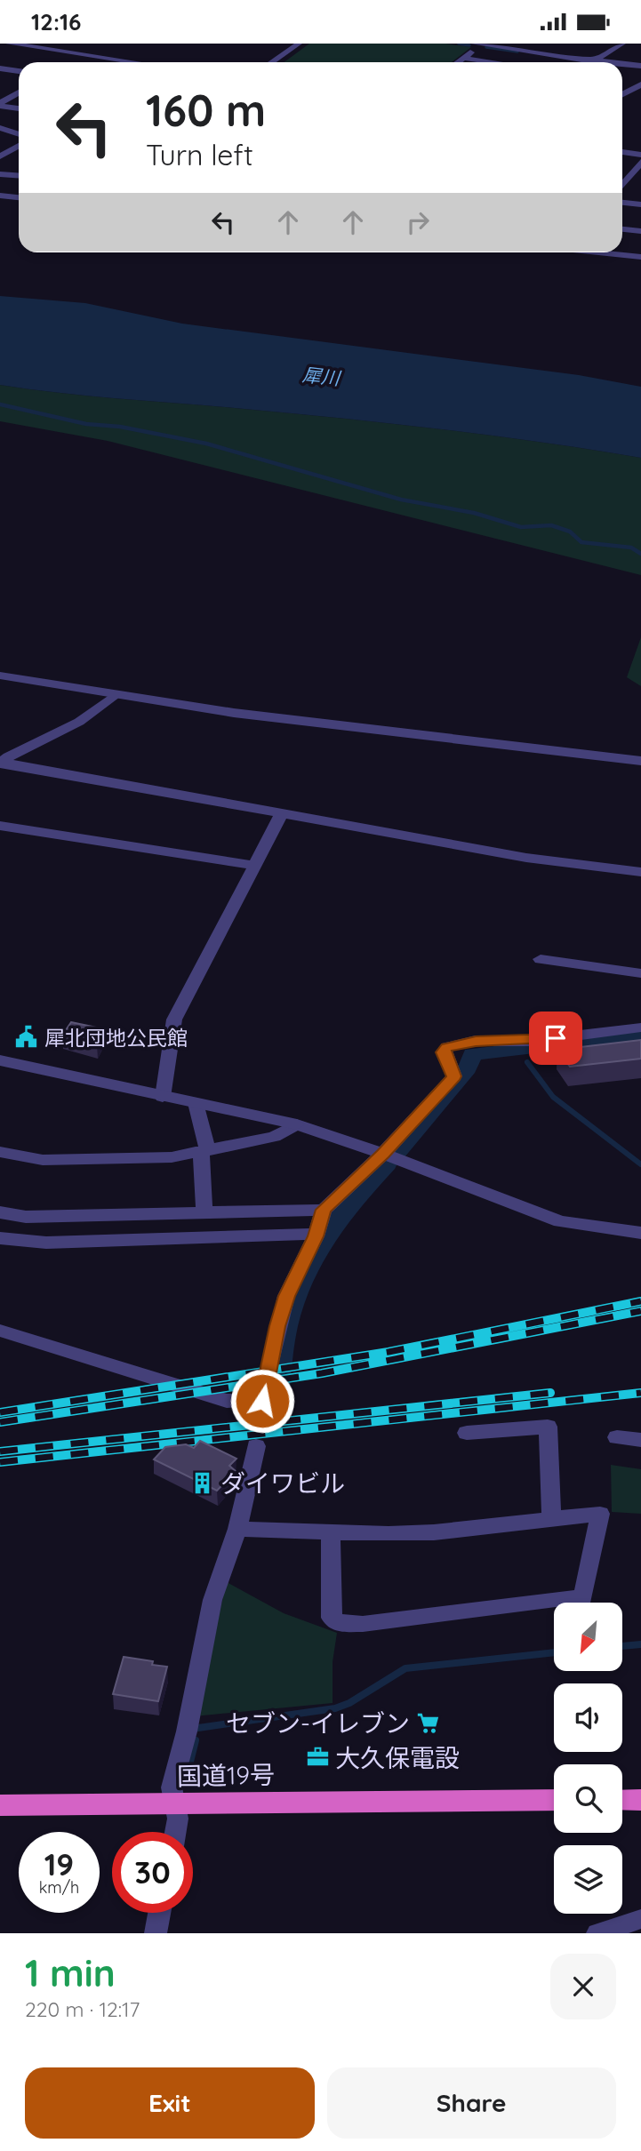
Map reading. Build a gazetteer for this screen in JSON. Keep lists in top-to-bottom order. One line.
{"streets":{"highway":["国道19号"]},"water":["犀川"],"places":{"public building":["犀北団地公民館"],"building":["ダイワビル"],"supermarket":["セブン-イレブン"],"office":["大久保電設"]},"north":"bottom left","page":{"status":"12:16","turn":["160 m","Turn left"],"speed":"19 km/h","limit":"30","heading":["1 min","220 m · 12:17"],"buttons":["Exit","Share"]}}
